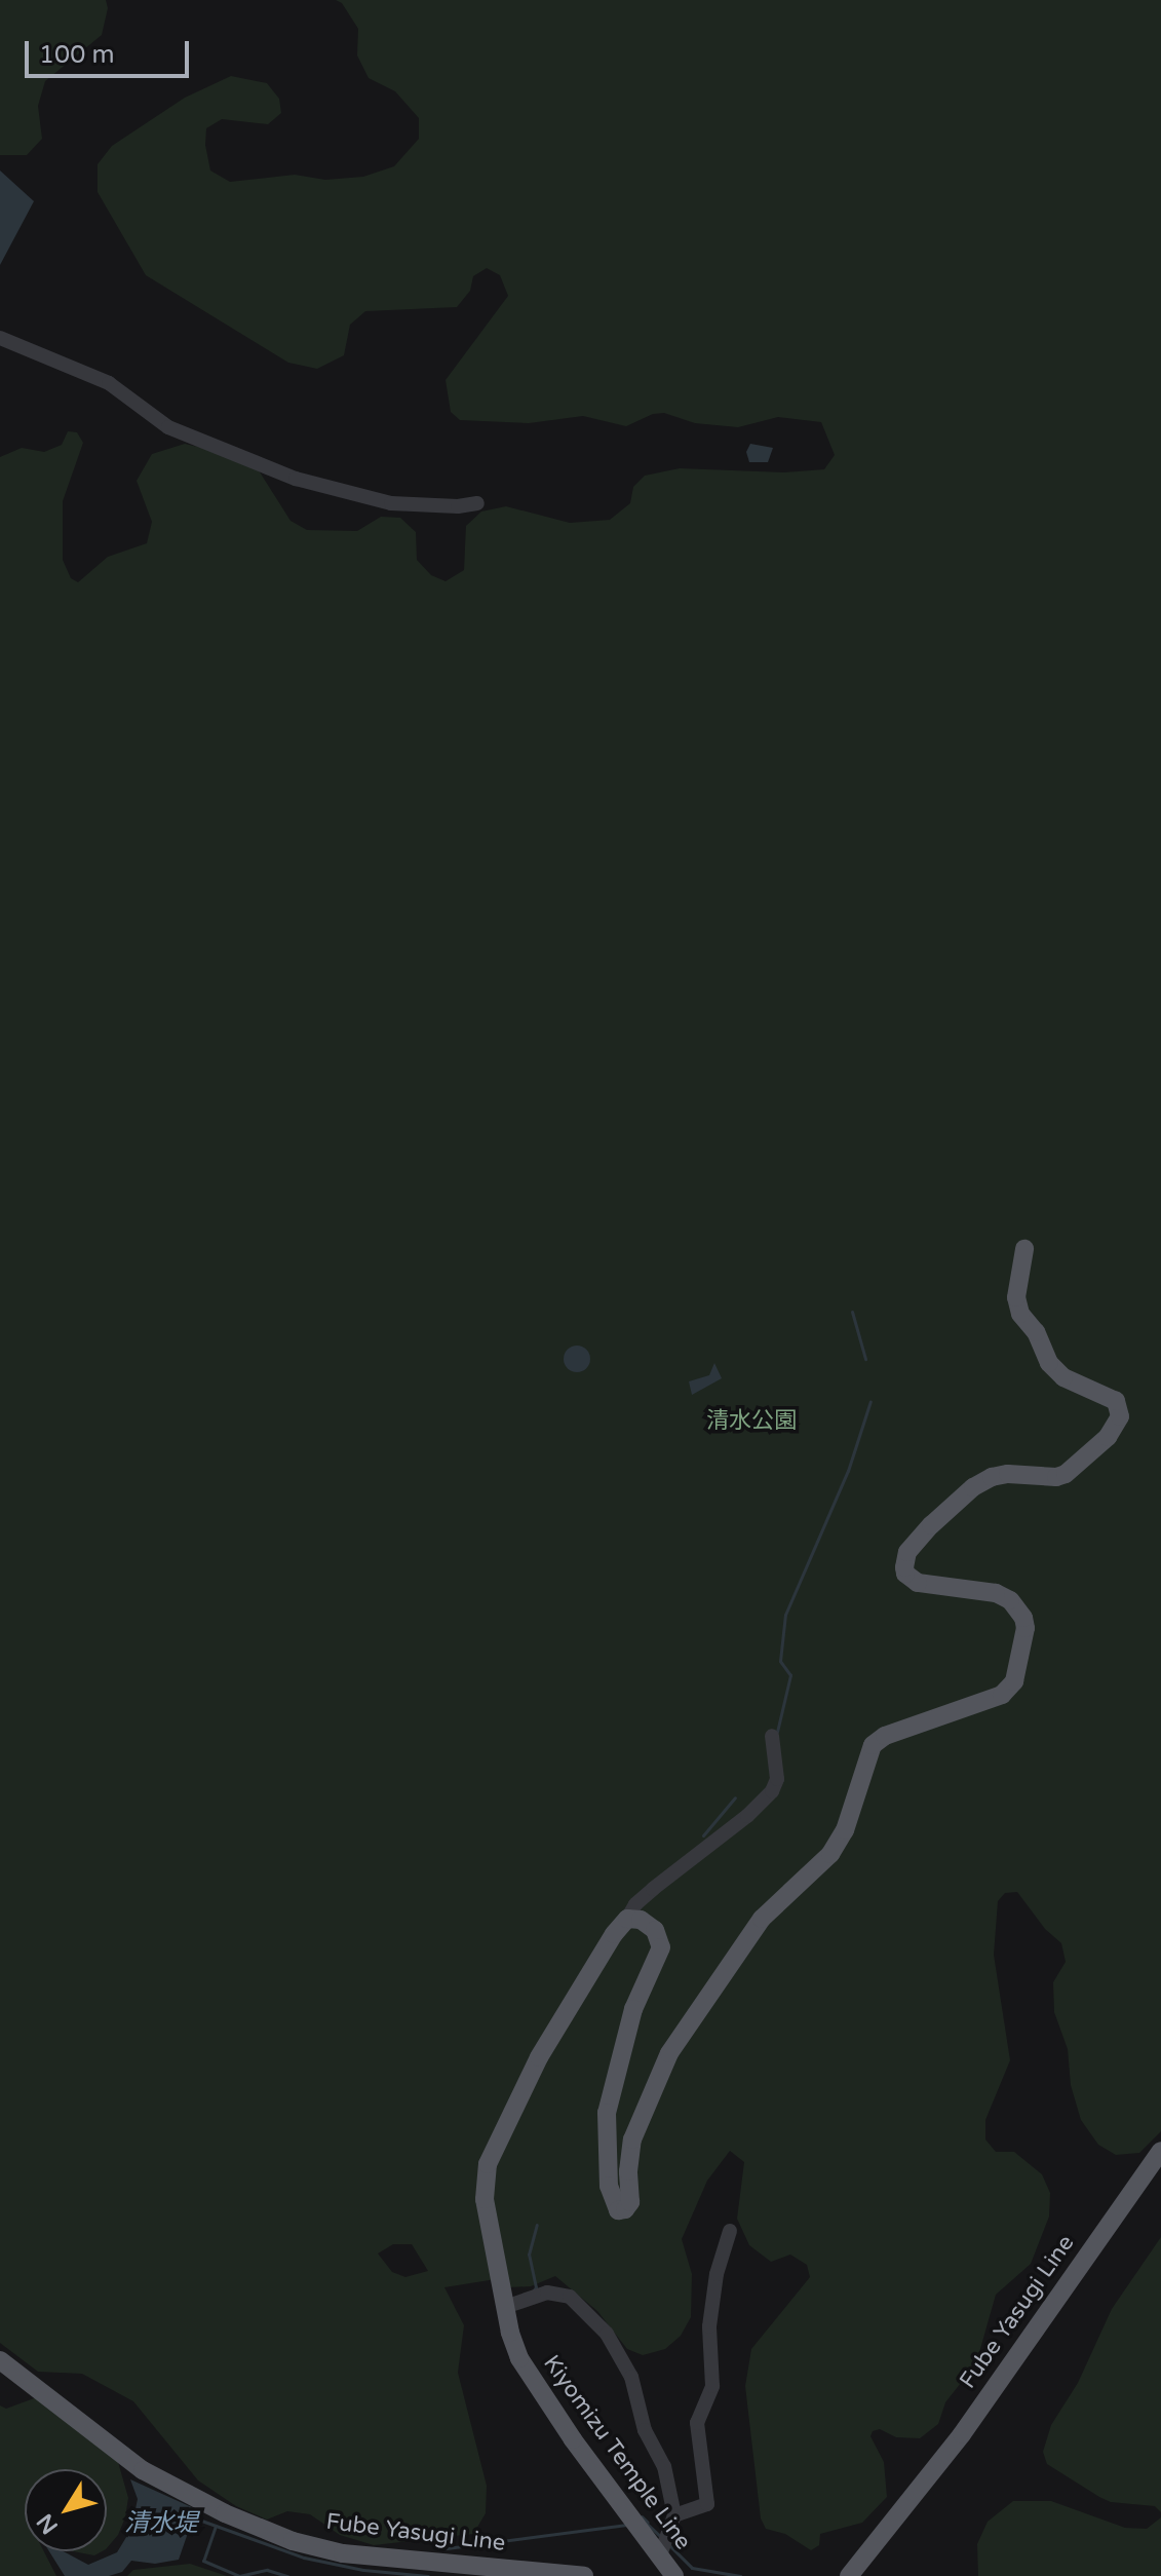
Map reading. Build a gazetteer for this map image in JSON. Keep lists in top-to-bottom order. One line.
{"streets":{"main road":["Fube Yasugi Line","Kiyomizu Temple Line"]},"water":["清水堤"],"parks":["清水公園"],"scale_bar":"100 m","north":"bottom left"}
